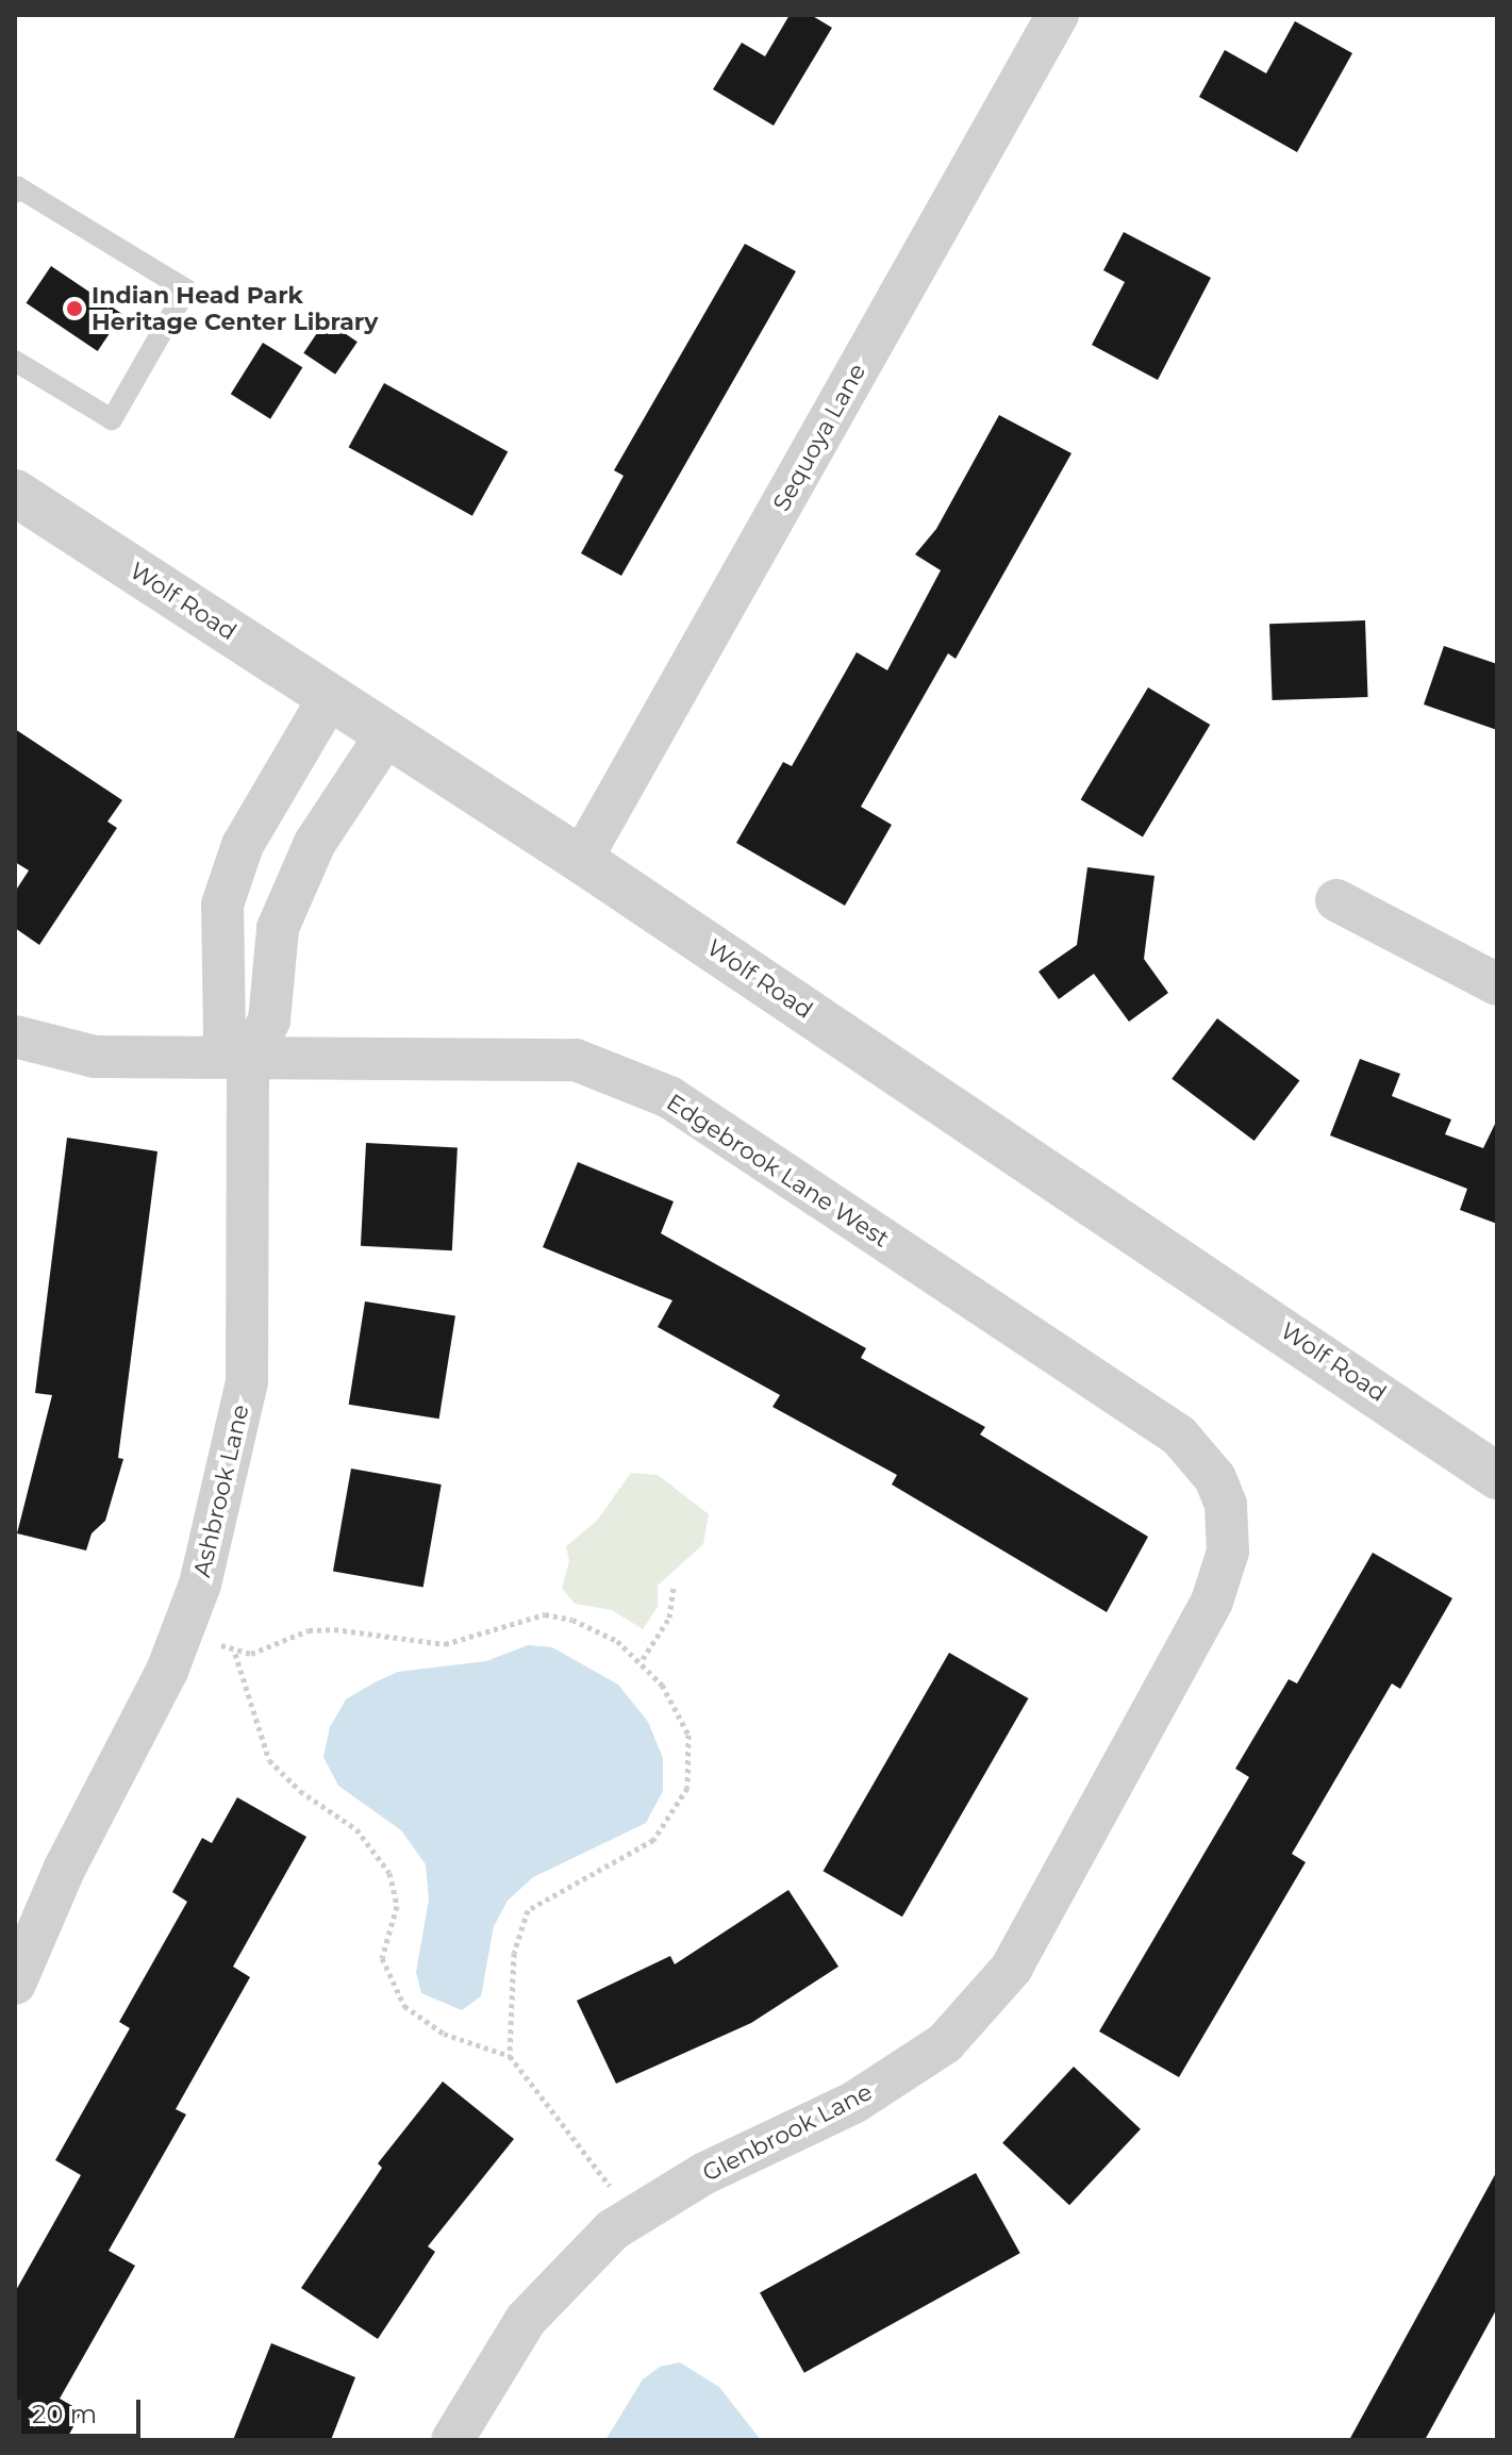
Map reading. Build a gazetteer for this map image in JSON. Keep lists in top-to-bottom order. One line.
{"streets":{"street":["Sequoya Lane","Wolf Road","Edgebrook Lane West","Ashbrook Lane","Glenbrook Lane"]},"crossings":[["Sequoya Lane","Wolf Road"],["Wolf Road","Ashbrook Lane"],["Edgebrook Lane West","Ashbrook Lane"],["Edgebrook Lane West","Glenbrook Lane"]],"places":["Indian Head Park Heritage Center Library"],"scale_bar":"20 m"}
